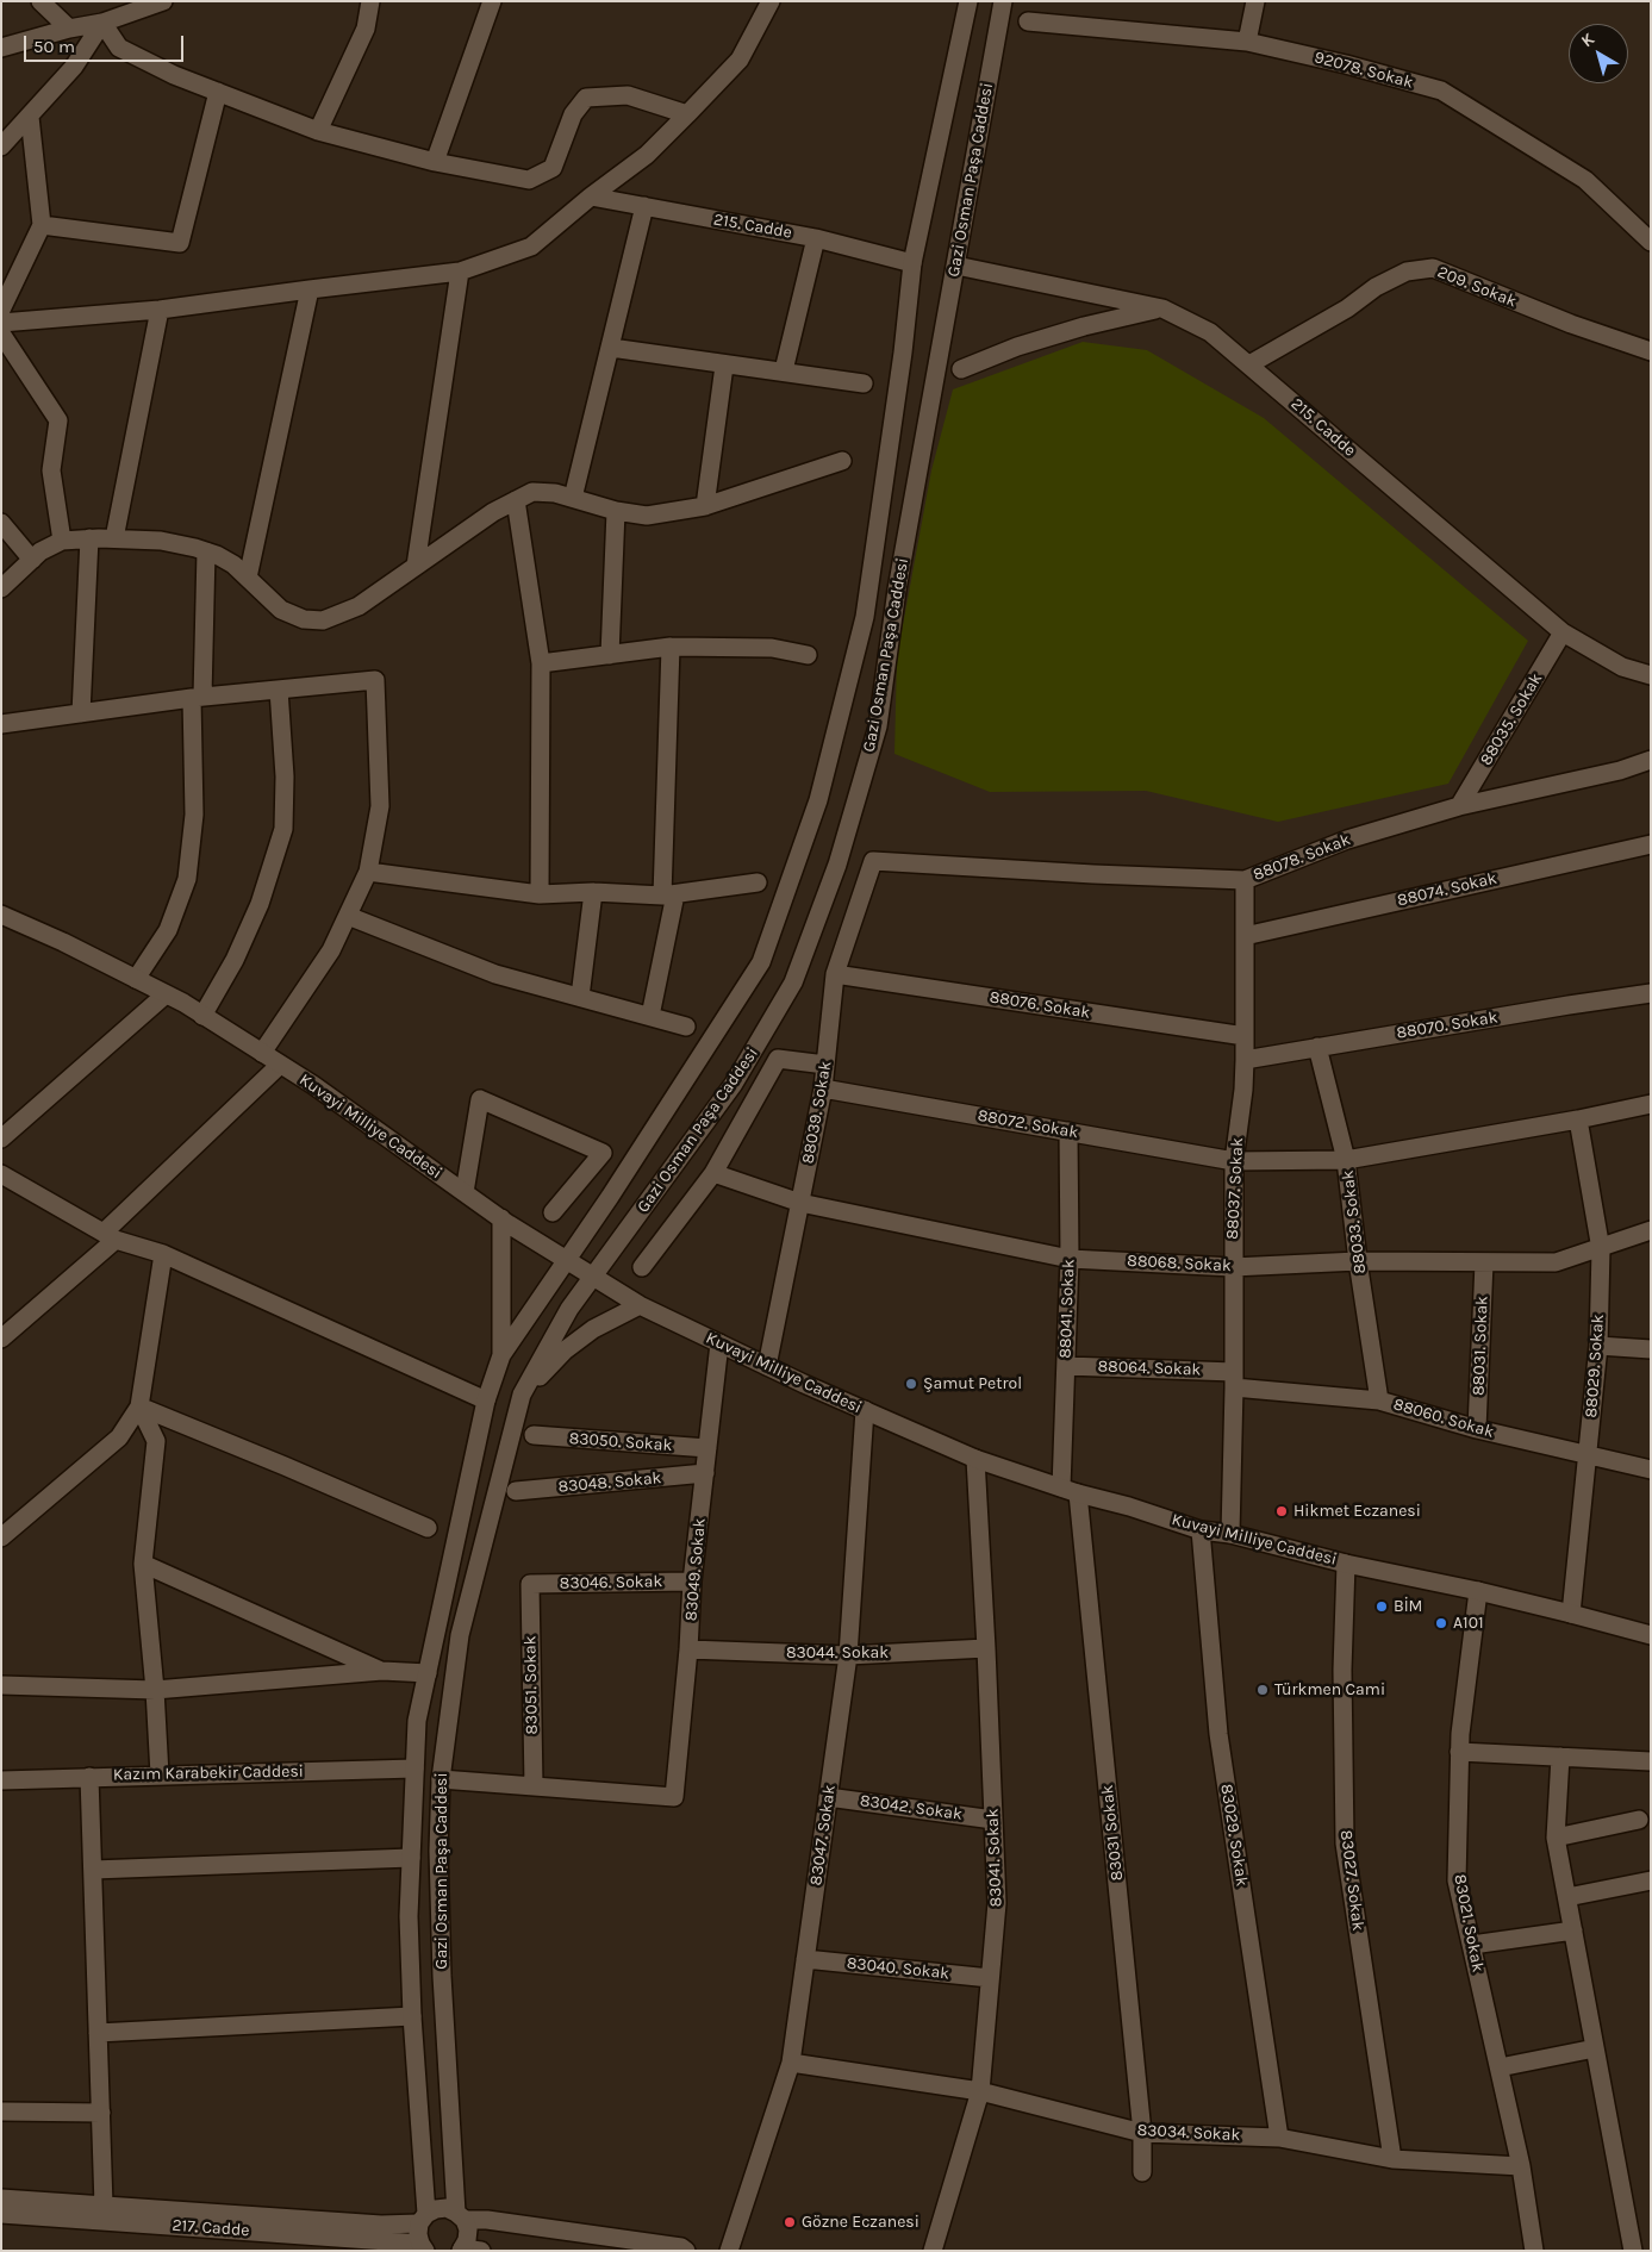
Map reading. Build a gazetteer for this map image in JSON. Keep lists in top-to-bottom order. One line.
{"streets":{"street":["92078. Sokak","Gazi Osman Paşa Caddesi","215. Cadde","209. Sokak","88035. Sokak","88078. Sokak","88074. Sokak","88076. Sokak","88070. Sokak","88039. Sokak","88072. Sokak","Kuvayi Milliye Caddesi","88037. Sokak","88033. Sokak","88068. Sokak","88041. Sokak","88031. Sokak","88029. Sokak","88064. Sokak","88060. Sokak","83050. Sokak","83048. Sokak","83049. Sokak","83046. Sokak","83044. Sokak","83051. Sokak","Kazım Karabekir Caddesi","83042. Sokak","83031 Sokak","83047. Sokak","83029. Sokak","83041. Sokak","83027. Sokak","83021. Sokak","83040. Sokak","83034. Sokak","217. Cadde"]},"crossings":[["Gazi Osman Paşa Caddesi","215. Cadde"],["Gazi Osman Paşa Caddesi","Kuvayi Milliye Caddesi"],["Gazi Osman Paşa Caddesi","Kazım Karabekir Caddesi"],["Gazi Osman Paşa Caddesi","217. Cadde"],["215. Cadde","209. Sokak"],["215. Cadde","88035. Sokak"],["88035. Sokak","88078. Sokak"],["88078. Sokak","88039. Sokak"],["88078. Sokak","88037. Sokak"],["88074. Sokak","88037. Sokak"],["88076. Sokak","88039. Sokak"],["88076. Sokak","88037. Sokak"],["88070. Sokak","88037. Sokak"],["88070. Sokak","88033. Sokak"],["88039. Sokak","88072. Sokak"],["88039. Sokak","Kuvayi Milliye Caddesi"],["88039. Sokak","88068. Sokak"],["88072. Sokak","88037. Sokak"],["88072. Sokak","88041. Sokak"],["Kuvayi Milliye Caddesi","88037. Sokak"],["Kuvayi Milliye Caddesi","88041. Sokak"],["Kuvayi Milliye Caddesi","88029. Sokak"],["Kuvayi Milliye Caddesi","83049. Sokak"],["Kuvayi Milliye Caddesi","83031 Sokak"],["Kuvayi Milliye Caddesi","83047. Sokak"],["Kuvayi Milliye Caddesi","83029. Sokak"],["Kuvayi Milliye Caddesi","83041. Sokak"],["Kuvayi Milliye Caddesi","83027. Sokak"],["Kuvayi Milliye Caddesi","83021. Sokak"],["88037. Sokak","88068. Sokak"],["88037. Sokak","88064. Sokak"],["88037. Sokak","88060. Sokak"],["88033. Sokak","88068. Sokak"],["88033. Sokak","88060. Sokak"],["88068. Sokak","88041. Sokak"],["88068. Sokak","88031. Sokak"],["88068. Sokak","88029. Sokak"],["88041. Sokak","88064. Sokak"],["88041. Sokak","83031 Sokak"],["88031. Sokak","88060. Sokak"],["88029. Sokak","88060. Sokak"],["88064. Sokak","88060. Sokak"],["83050. Sokak","83049. Sokak"],["83048. Sokak","83049. Sokak"],["83049. Sokak","83046. Sokak"],["83049. Sokak","83044. Sokak"],["83049. Sokak","83051. Sokak"],["83046. Sokak","83051. Sokak"],["83044. Sokak","83047. Sokak"],["83044. Sokak","83041. Sokak"],["83042. Sokak","83047. Sokak"],["83042. Sokak","83041. Sokak"],["83031 Sokak","83034. Sokak"],["83047. Sokak","83040. Sokak"],["83047. Sokak","83034. Sokak"],["83029. Sokak","83034. Sokak"],["83041. Sokak","83040. Sokak"],["83041. Sokak","83034. Sokak"],["83027. Sokak","83034. Sokak"],["83021. Sokak","83034. Sokak"]],"places":["Şamut Petrol","Hikmet Eczanesi","BİM","A101","Türkmen Cami","Gözne Eczanesi"],"scale_bar":"50 m","north":"top left"}
